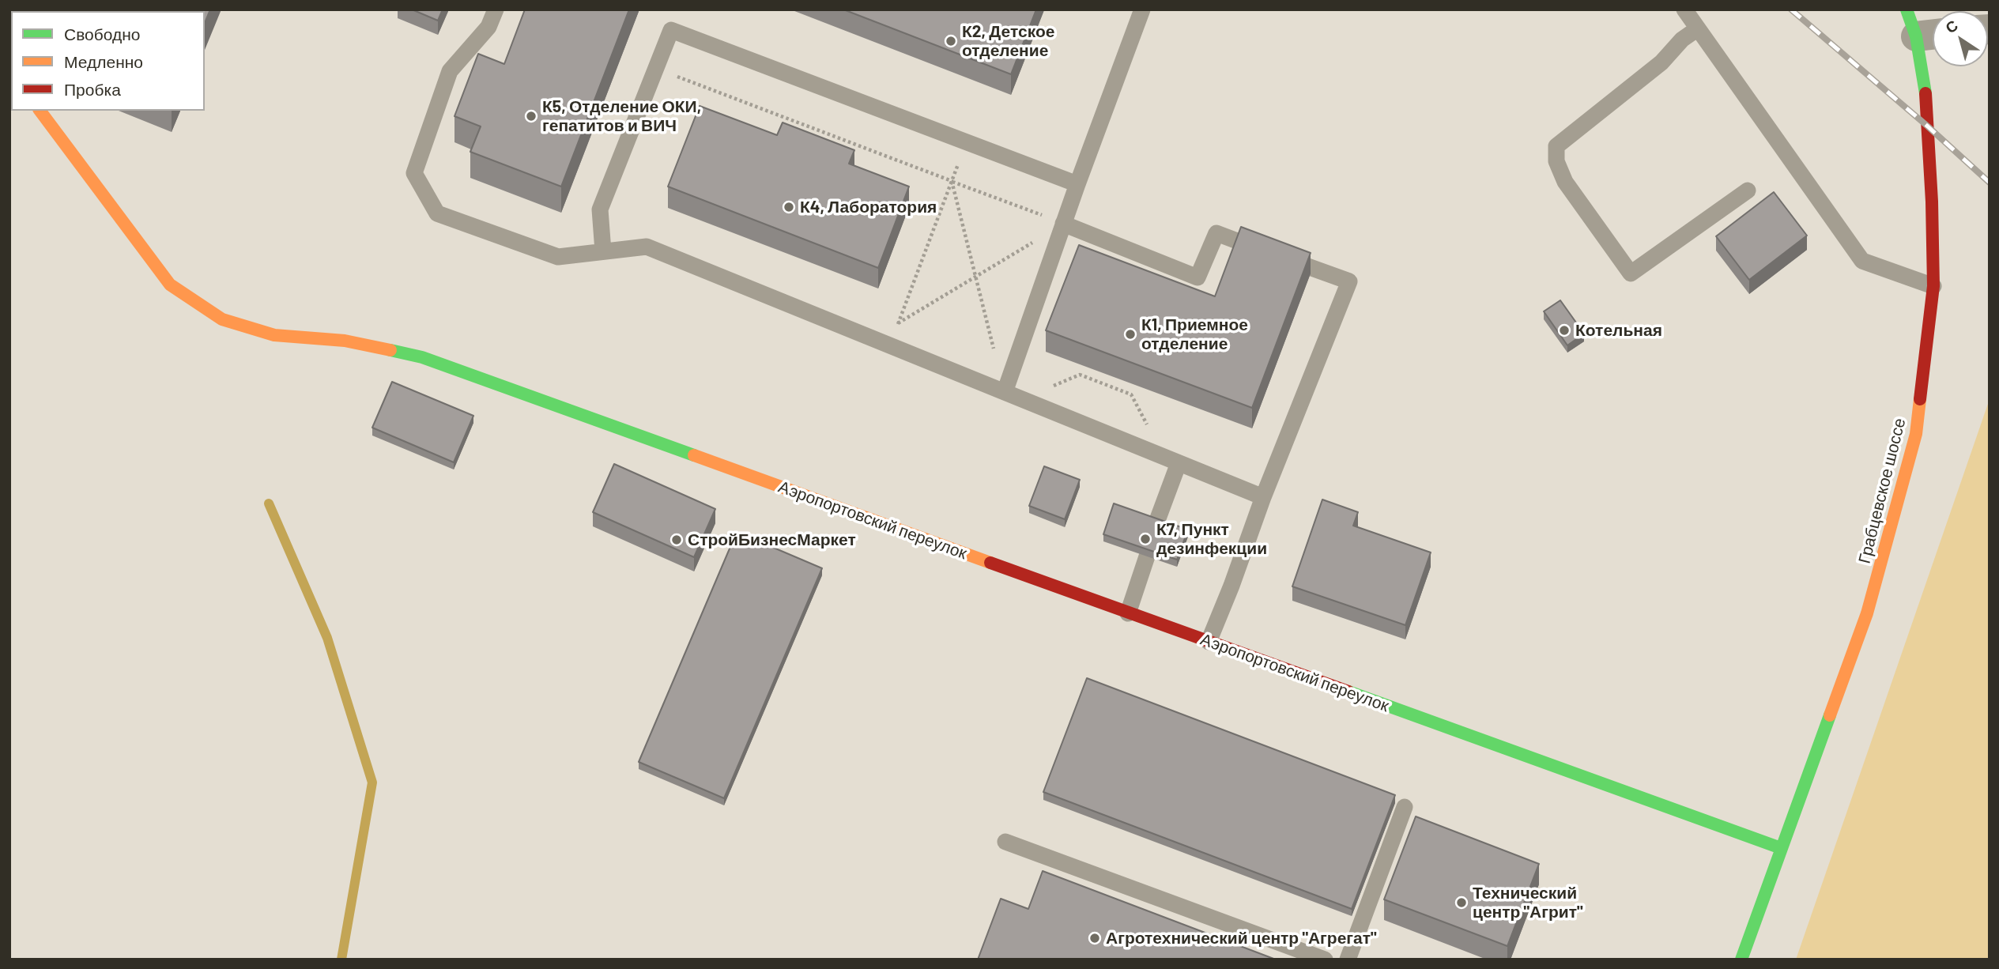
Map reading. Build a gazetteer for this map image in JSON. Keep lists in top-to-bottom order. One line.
{"streets":{"street":["Грабцевское шоссе","Аэропортовский переулок"]},"crossings":[["Грабцевское шоссе","Аэропортовский переулок"]],"places":["К2, Детское отделение","К5, Отделение ОКИ, гепатитов и ВИЧ","К4, Лаборатория","Котельная","К1, Приемное отделение","К7, Пункт дезинфекции","СтройБизнесМаркет","Технический центр \"Агрит\"","Агротехнический центр \"Агрегат\""],"legend":["Свободно","Медленно","Пробка"],"north":"top left"}
